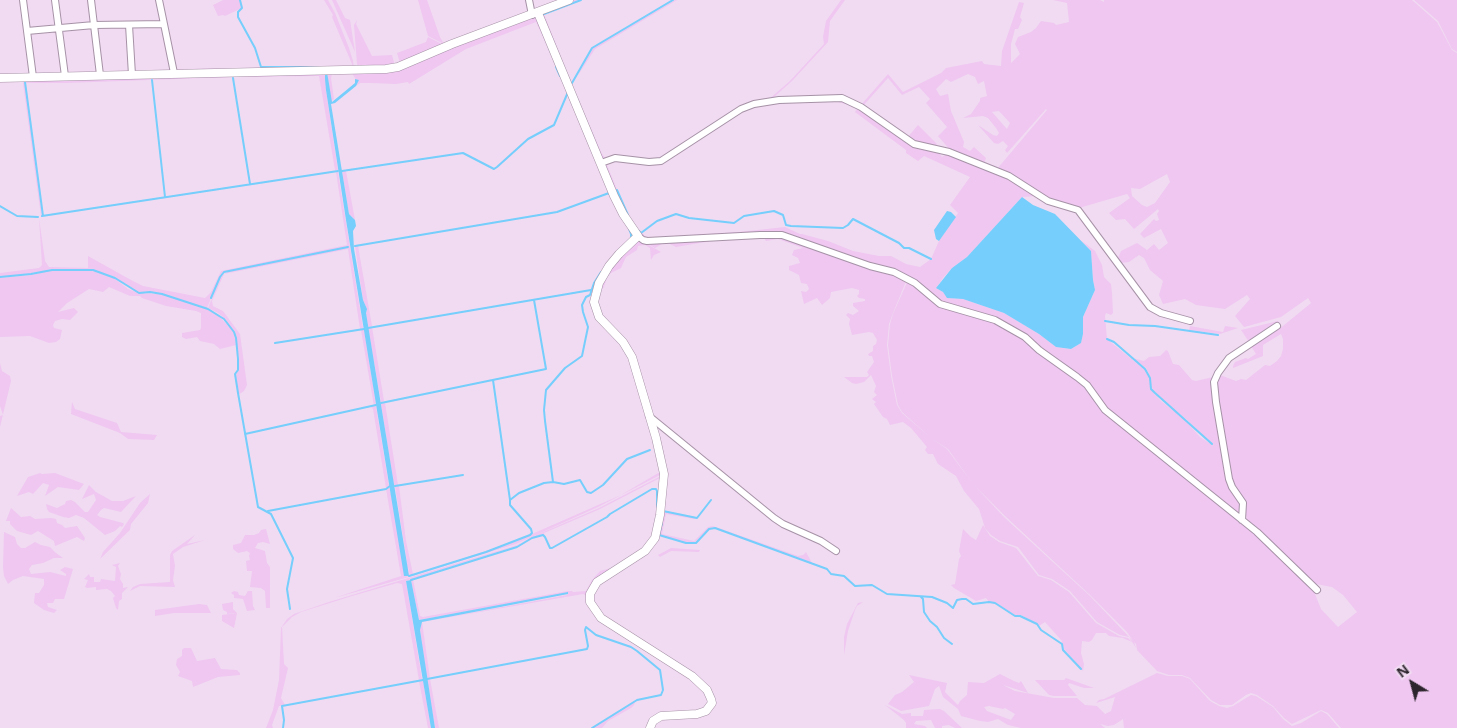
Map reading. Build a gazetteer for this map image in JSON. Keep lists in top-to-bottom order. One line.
{"north":"top left"}
